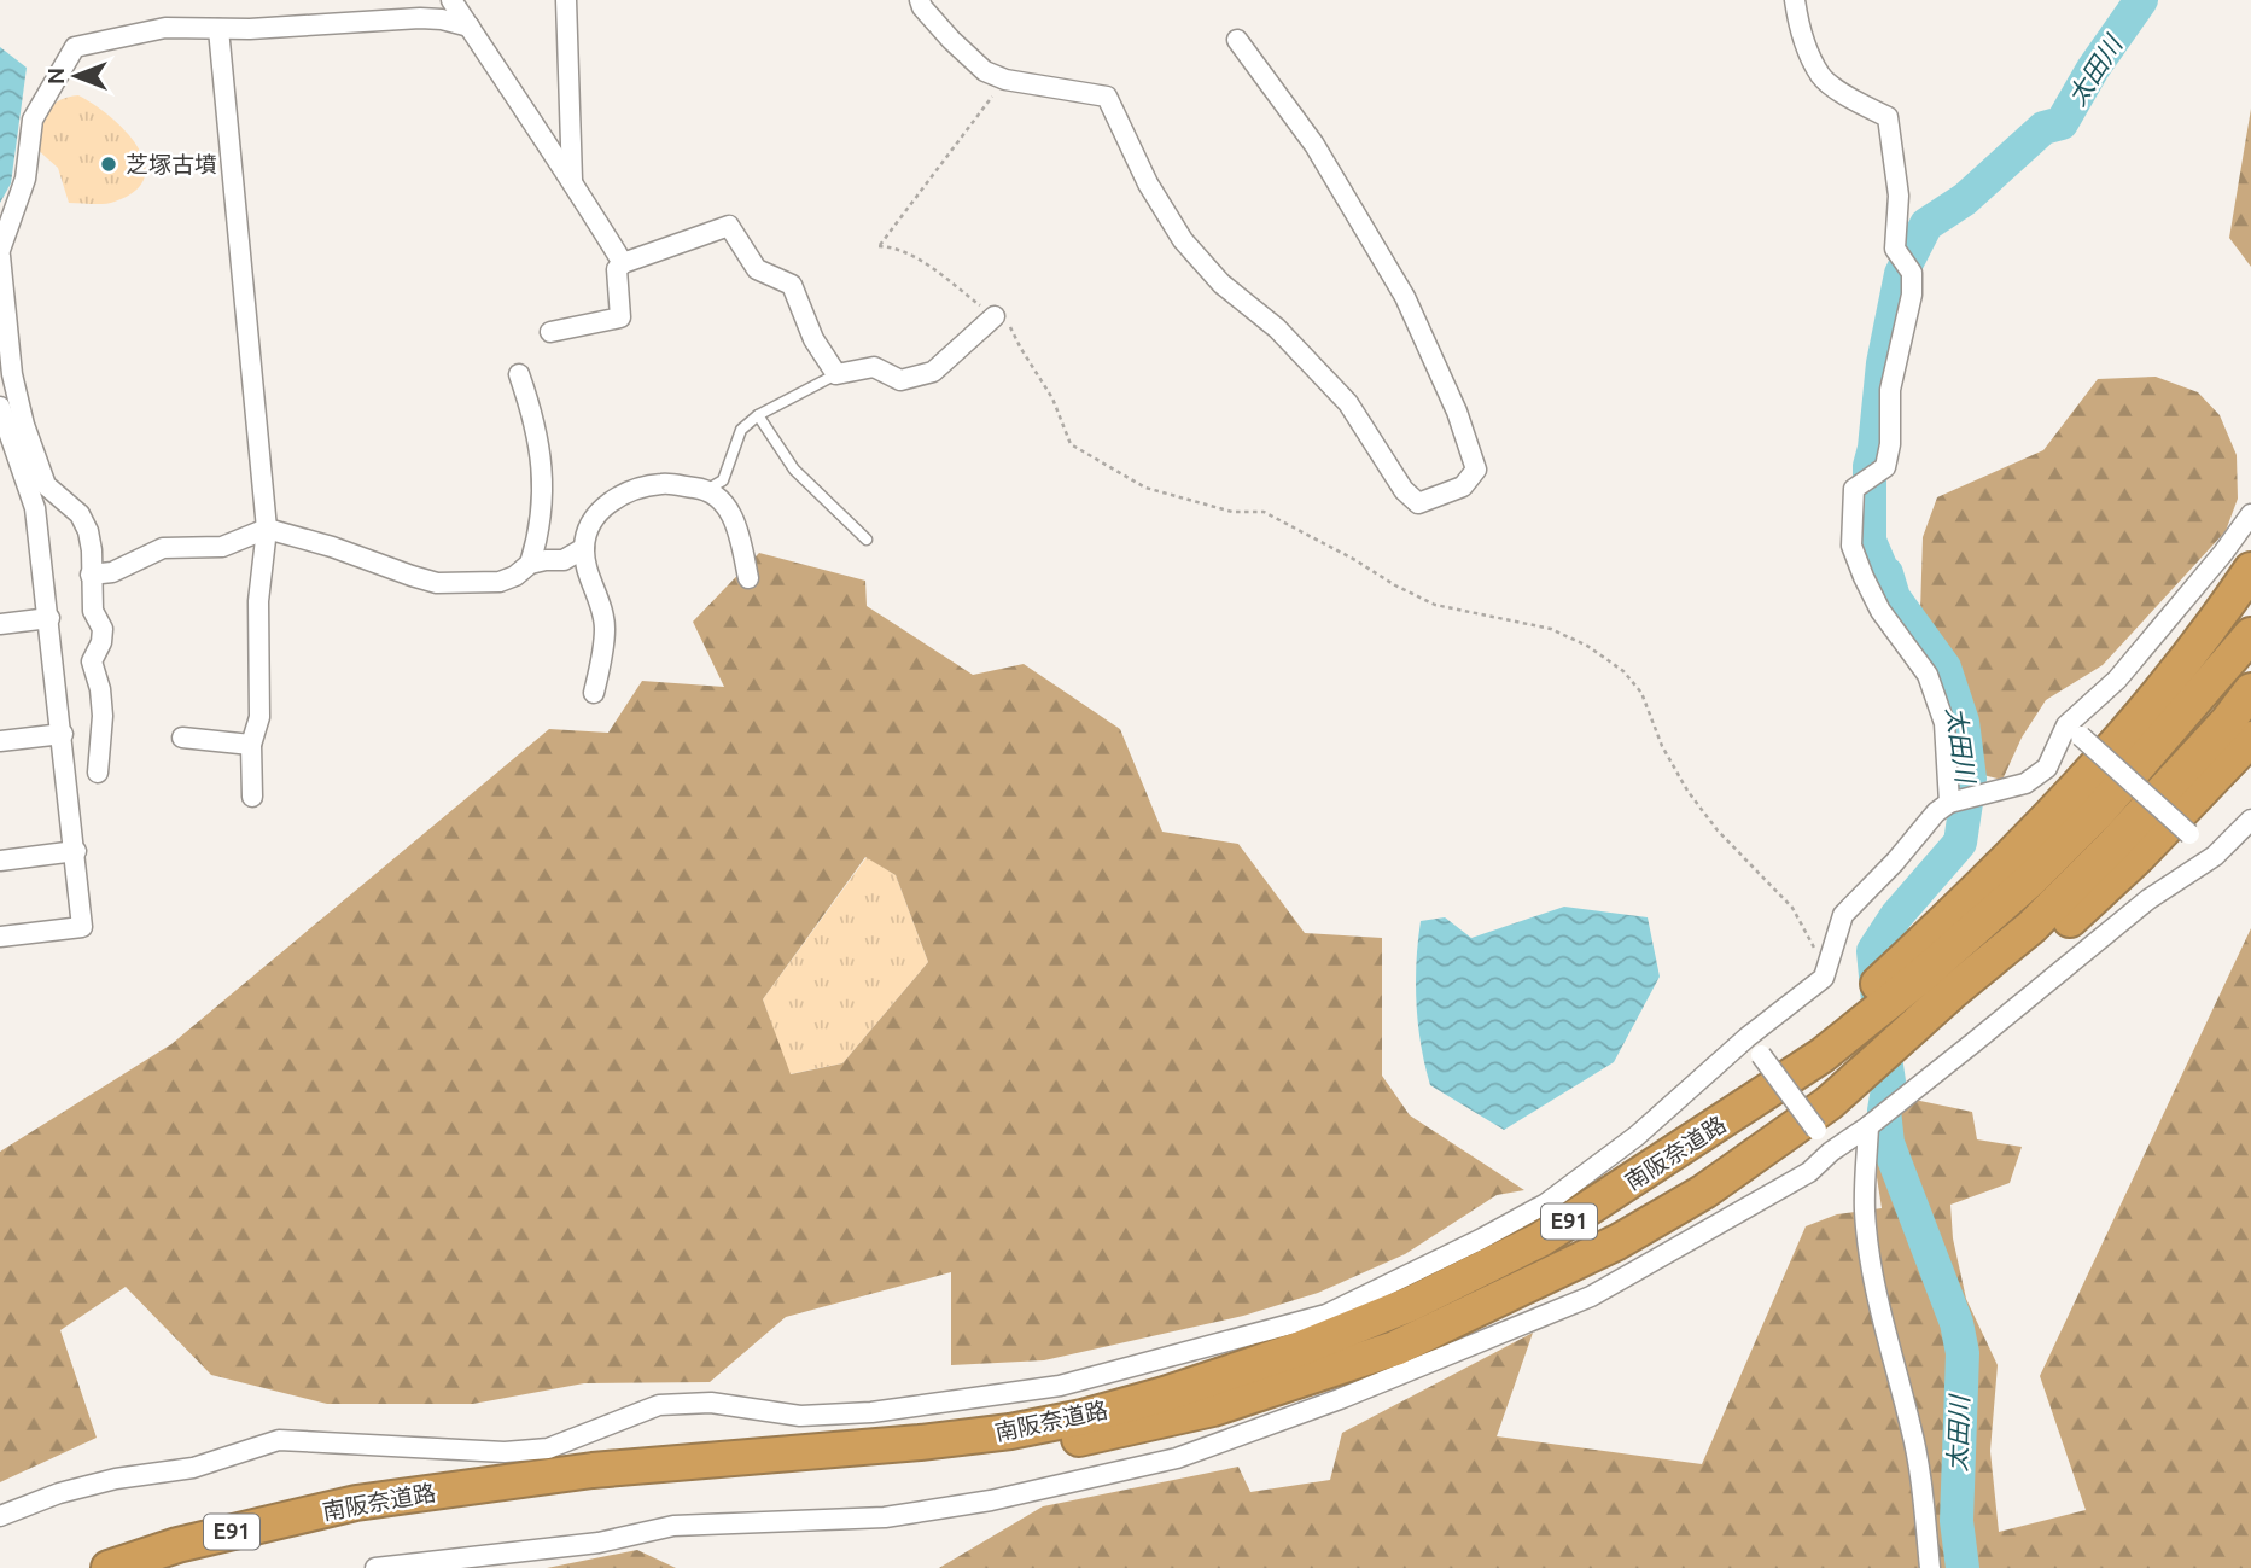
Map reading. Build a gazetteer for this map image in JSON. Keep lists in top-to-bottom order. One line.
{"streets":{"highway":["南阪奈道路","E91"]},"water":["太田川"],"places":["芝塚古墳"],"north":"left"}
